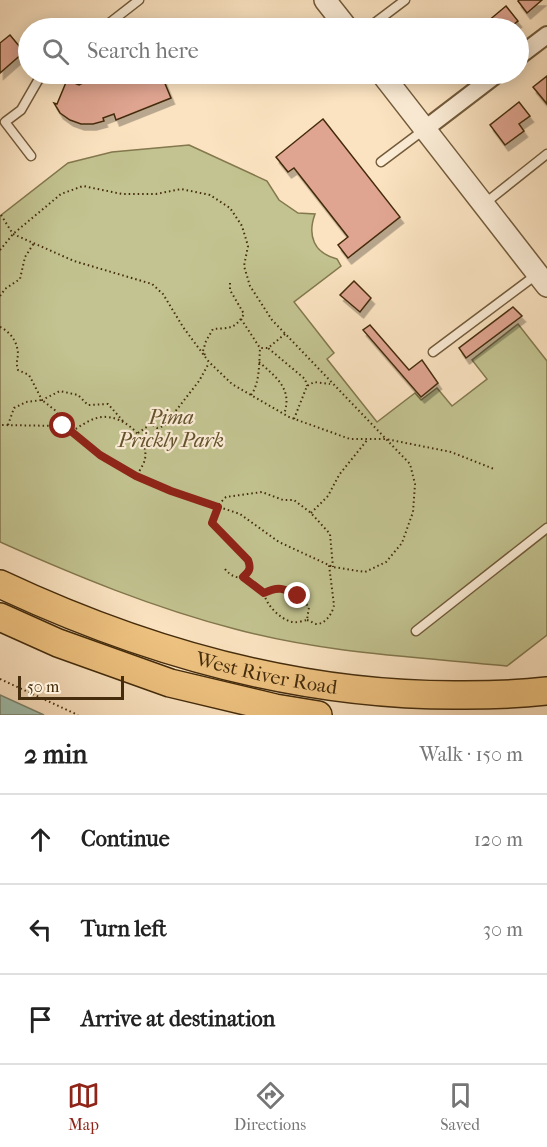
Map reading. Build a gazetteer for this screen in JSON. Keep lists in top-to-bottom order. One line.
{"streets":{"main road":["West River Road"]},"parks":["Pima Prickly Park"],"scale_bar":"50 m","page":{"search":"Search here","scale":"50 m","heading":["2 min","Walk · 150 m"],"list":[["Continue","120 m"],["Turn left","30 m"],"Arrive at destination"],"nav":["Map","Directions","Saved"]}}
